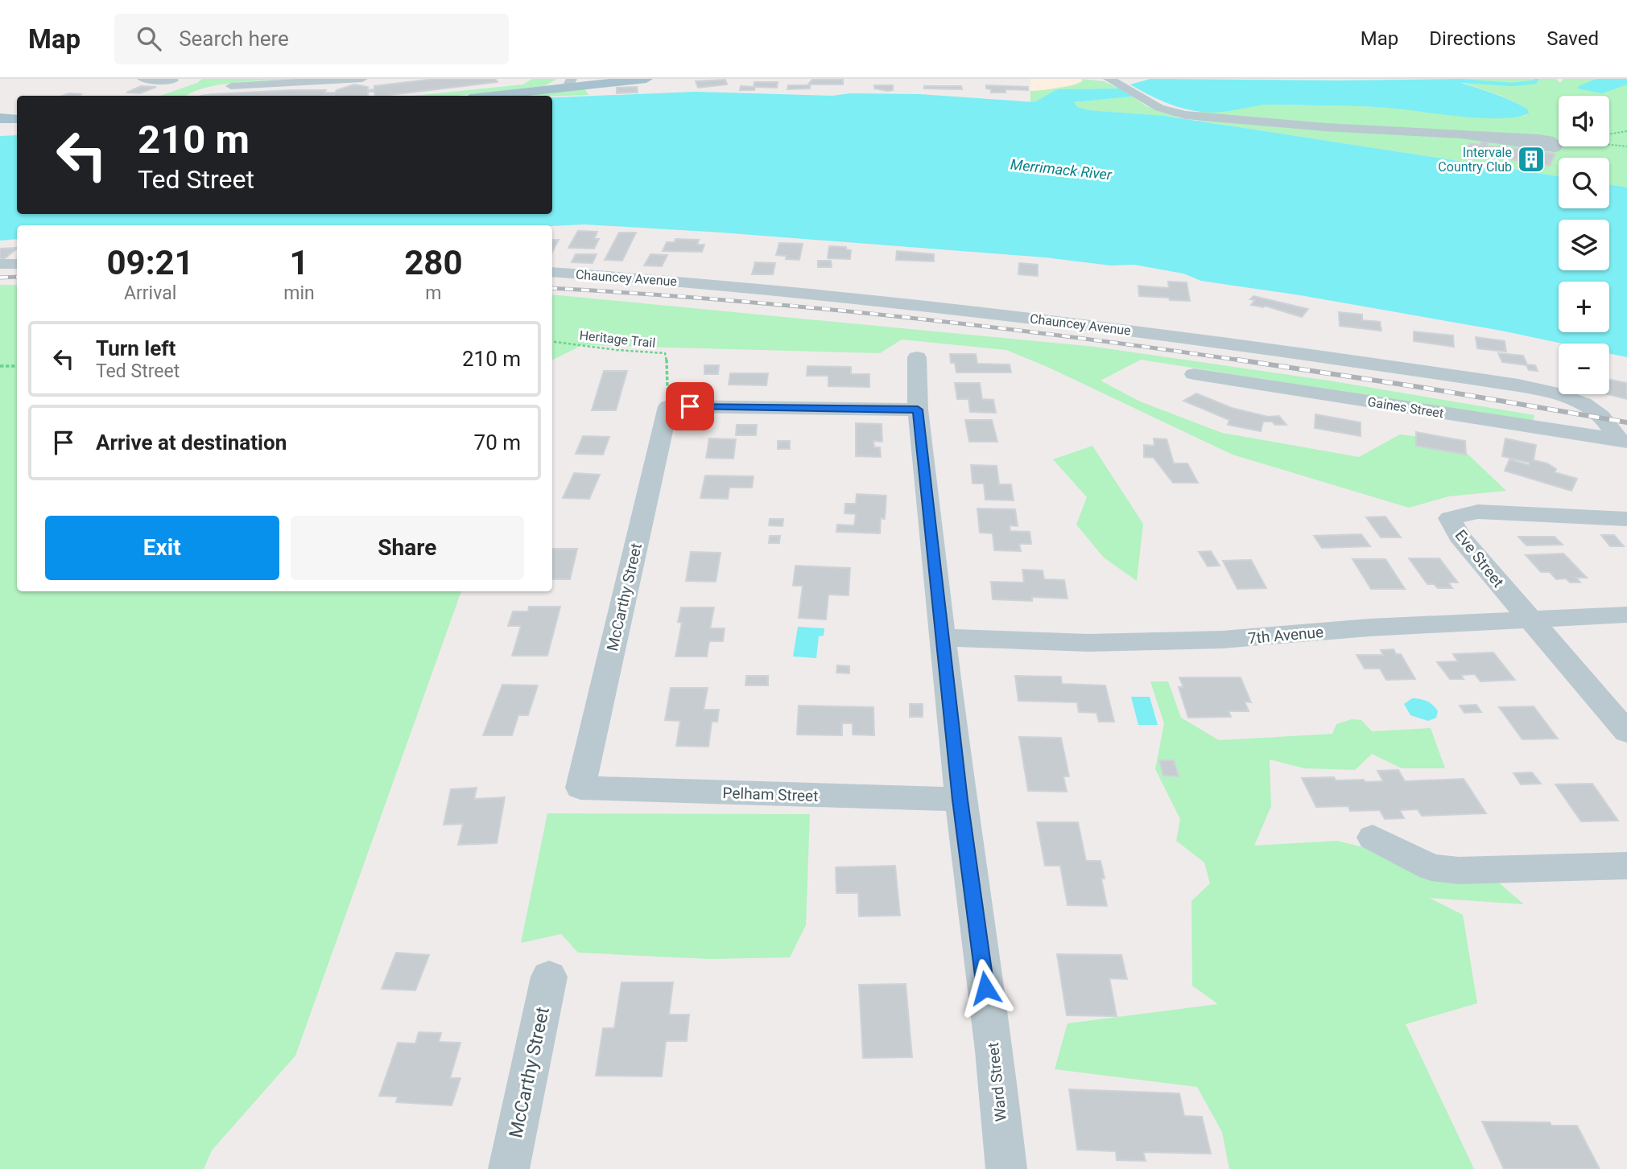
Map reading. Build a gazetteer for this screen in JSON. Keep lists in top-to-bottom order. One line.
{"streets":{"street":["Chauncey Avenue","Gaines Street","Eve Street","McCarthy Street","7th Avenue","Pelham Street","Ward Street"],"path":["Heritage Trail"]},"crossings":[["Chauncey Avenue","Gaines Street"],["Heritage Trail","McCarthy Street"],["Eve Street","7th Avenue"],["McCarthy Street","Pelham Street"],["7th Avenue","Ward Street"],["Pelham Street","Ward Street"]],"water":["Merrimack River"],"places":{"building":["Intervale Country Club"]},"page":{"header":"Map","search":"Search here","nav":["Map","Directions","Saved"],"map_buttons":["+","−"],"turn":["210 m","Ted Street"],"eta":["09:21","Arrival","1","min","280","m"],"list":[{"name":"Turn left","note":"Ted Street","value":"210 m"},{"name":"Arrive at destination","value":"70 m"}],"buttons":["Exit","Share"]}}
